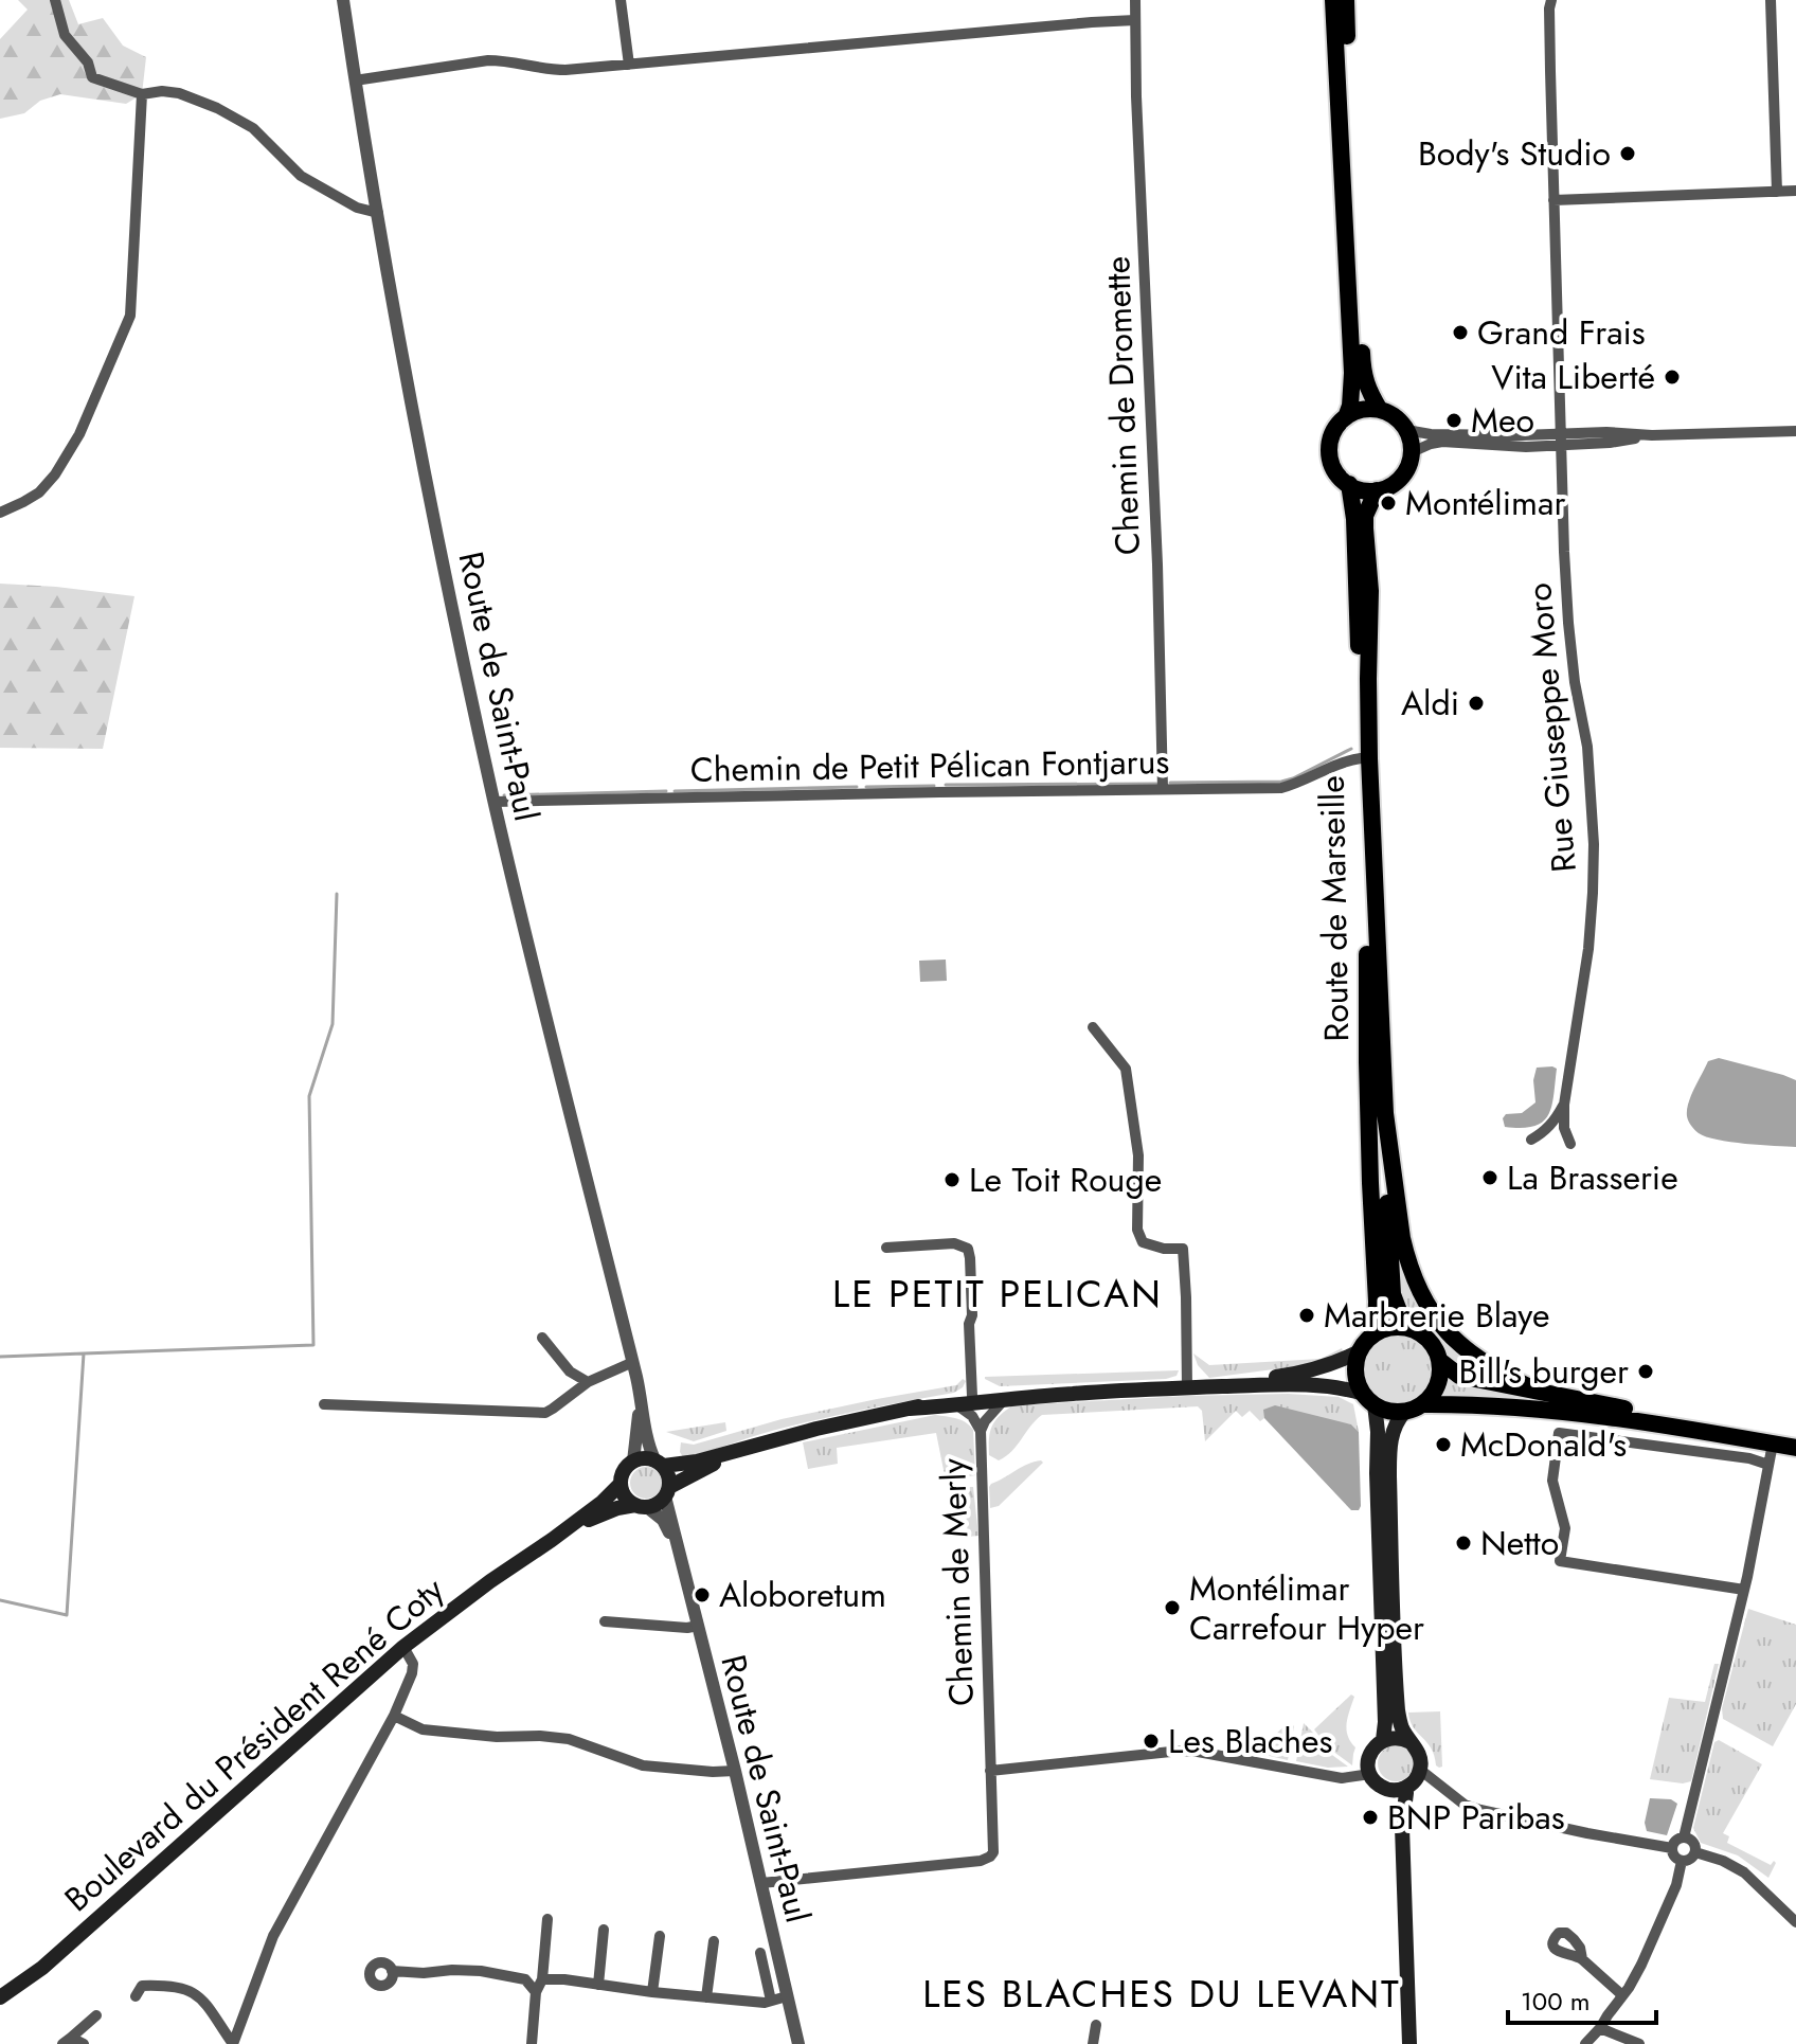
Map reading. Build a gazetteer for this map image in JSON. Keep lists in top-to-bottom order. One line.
{"streets":{"main road":["Route de Marseille","Boulevard du Président René Coty"],"street":["Chemin de Dromette","Route de Saint-Paul","Rue Giuseppe Moro","Chemin de Petit Pélican Fontjarus","Chemin de Merly"]},"crossings":[["Chemin de Dromette","Chemin de Petit Pélican Fontjarus"],["Route de Saint-Paul","Chemin de Petit Pélican Fontjarus"],["Route de Saint-Paul","Chemin de Merly"],["Route de Saint-Paul","Boulevard du Président René Coty"],["Chemin de Petit Pélican Fontjarus","Route de Marseille"]],"districts":["LE PETIT PELICAN","LES BLACHES DU LEVANT"],"places":["Body's Studio","Grand Frais","Vita Liberté","Meo","Montélimar","Aldi","La Brasserie","Le Toit Rouge","Marbrerie Blaye","Bill's burger","McDonald's","Netto","Aloboretum","Montélimar Carrefour Hyper","Les Blaches","BNP Paribas"],"scale_bar":"100 m"}
